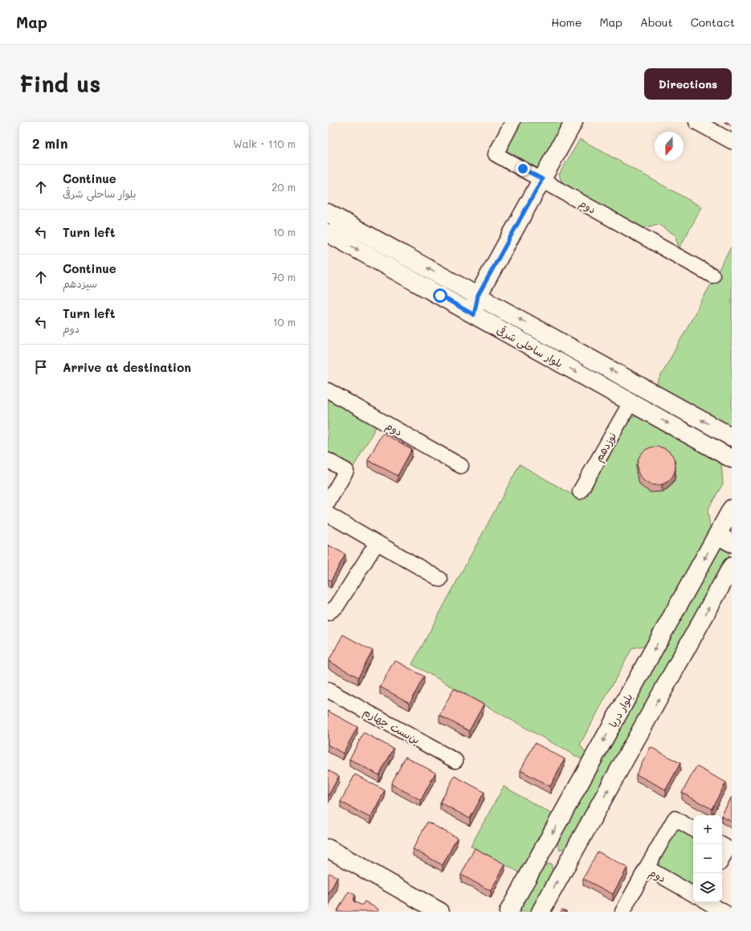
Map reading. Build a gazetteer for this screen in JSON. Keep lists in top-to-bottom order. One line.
{"streets":{"street":["دوم","بلوار ساحلی شرقی","نوزدهم","بلوار دریا","بن‌بست چهارم"]},"crossings":[["بلوار ساحلی شرقی","نوزدهم"]],"north":"bottom","page":{"header":"Map","nav":["Home","Map","About","Contact"],"buttons":"Directions","title":"Find us","heading":["2 min","Walk · 110 m"],"list":[["Continue","بلوار ساحلی شرقی","20 m"],["Turn left","10 m"],["Continue","سیزدهم","70 m"],["Turn left","دوم","10 m"],"Arrive at destination"],"map_buttons":["+","−"]}}
